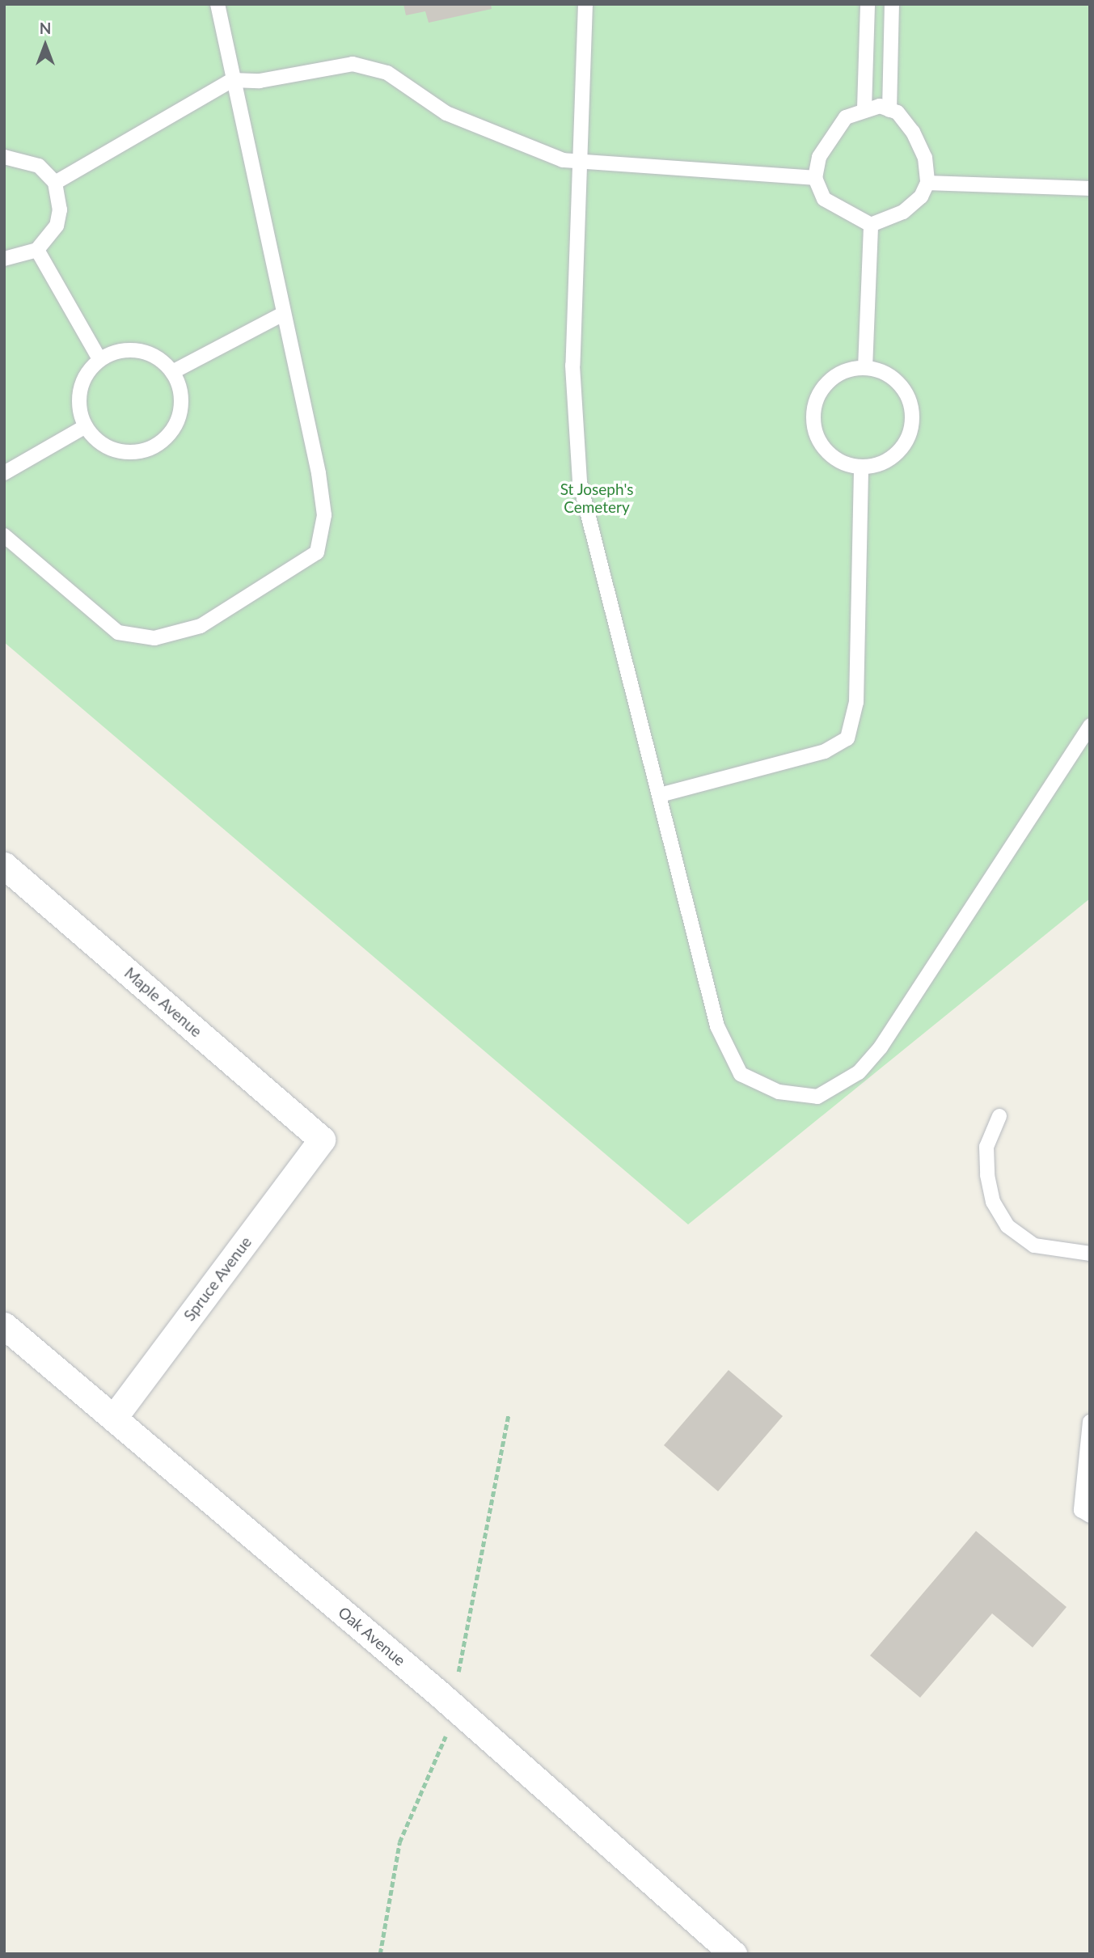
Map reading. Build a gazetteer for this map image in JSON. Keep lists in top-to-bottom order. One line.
{"streets":{"street":["Maple Avenue","Spruce Avenue","Oak Avenue"]},"crossings":[["Maple Avenue","Spruce Avenue"],["Spruce Avenue","Oak Avenue"]],"parks":["St Joseph's Cemetery"],"north":"top"}
